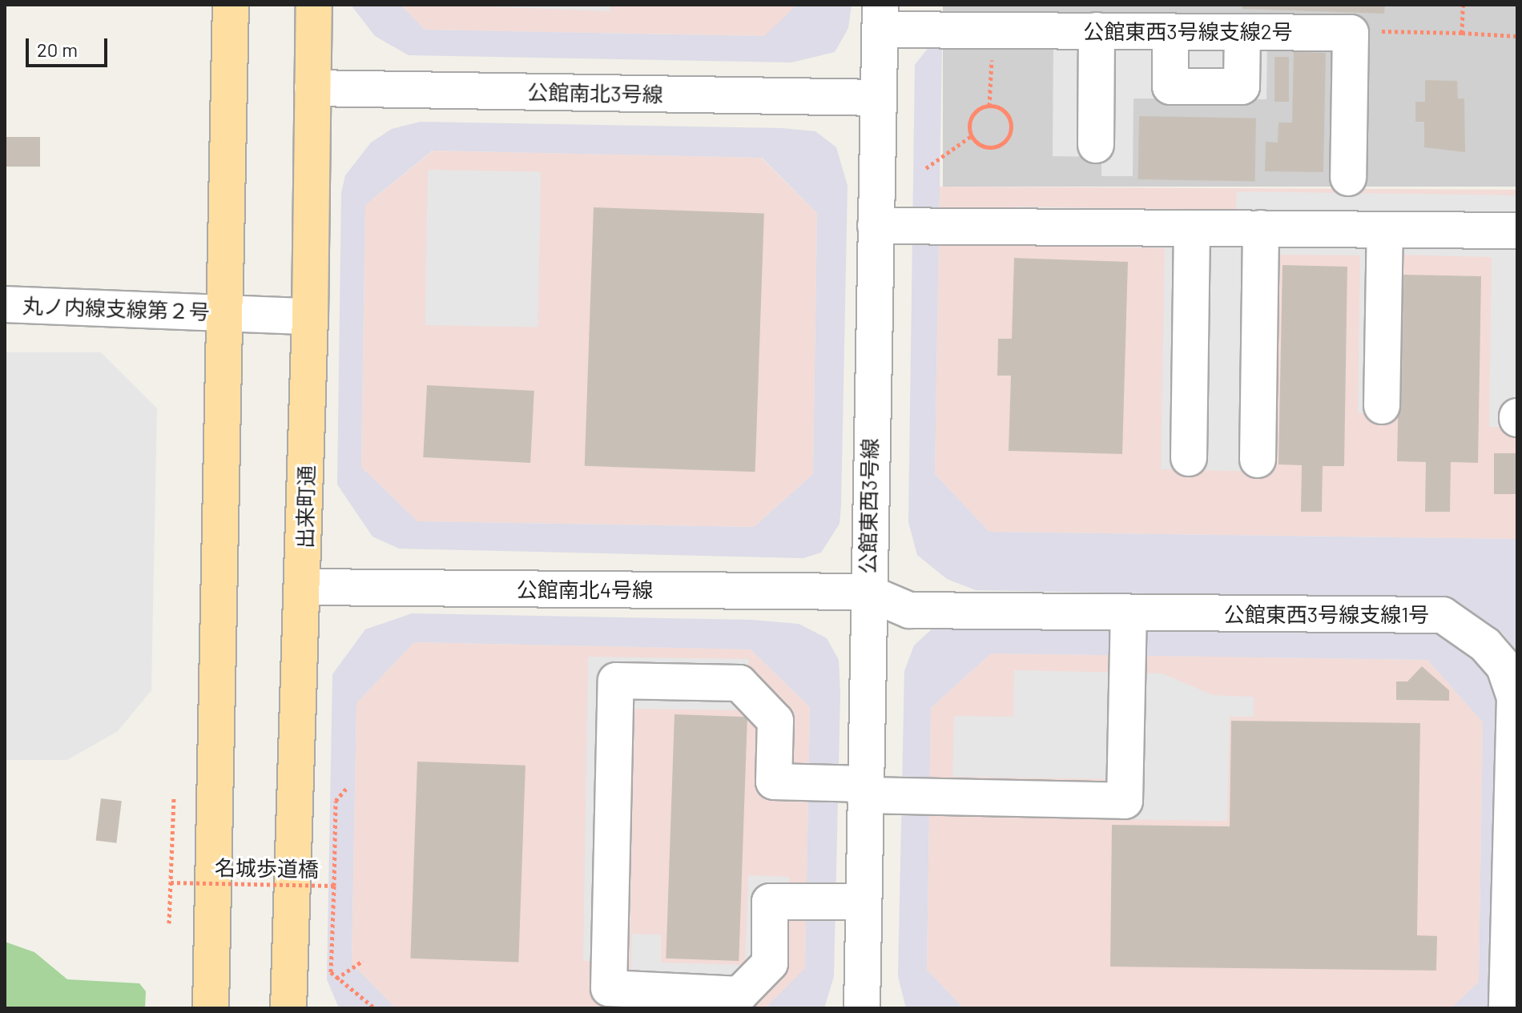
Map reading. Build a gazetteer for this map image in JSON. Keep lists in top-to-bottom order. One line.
{"streets":{"main road":["出来町通"],"street":["公館東西3号線支線2号","公館南北3号線","丸ノ内線支線第２号","公館東西3号線","公館南北4号線","公館東西3号線支線1号"],"path":["名城歩道橋"]},"crossings":[["公館東西3号線支線2号","公館東西3号線"],["公館南北3号線","公館東西3号線"],["公館南北3号線","出来町通"],["丸ノ内線支線第２号","出来町通"],["公館東西3号線","公館南北4号線"],["公館東西3号線","公館東西3号線支線1号"],["出来町通","公館南北4号線"],["公館南北4号線","公館東西3号線支線1号"]],"scale_bar":"20 m"}
